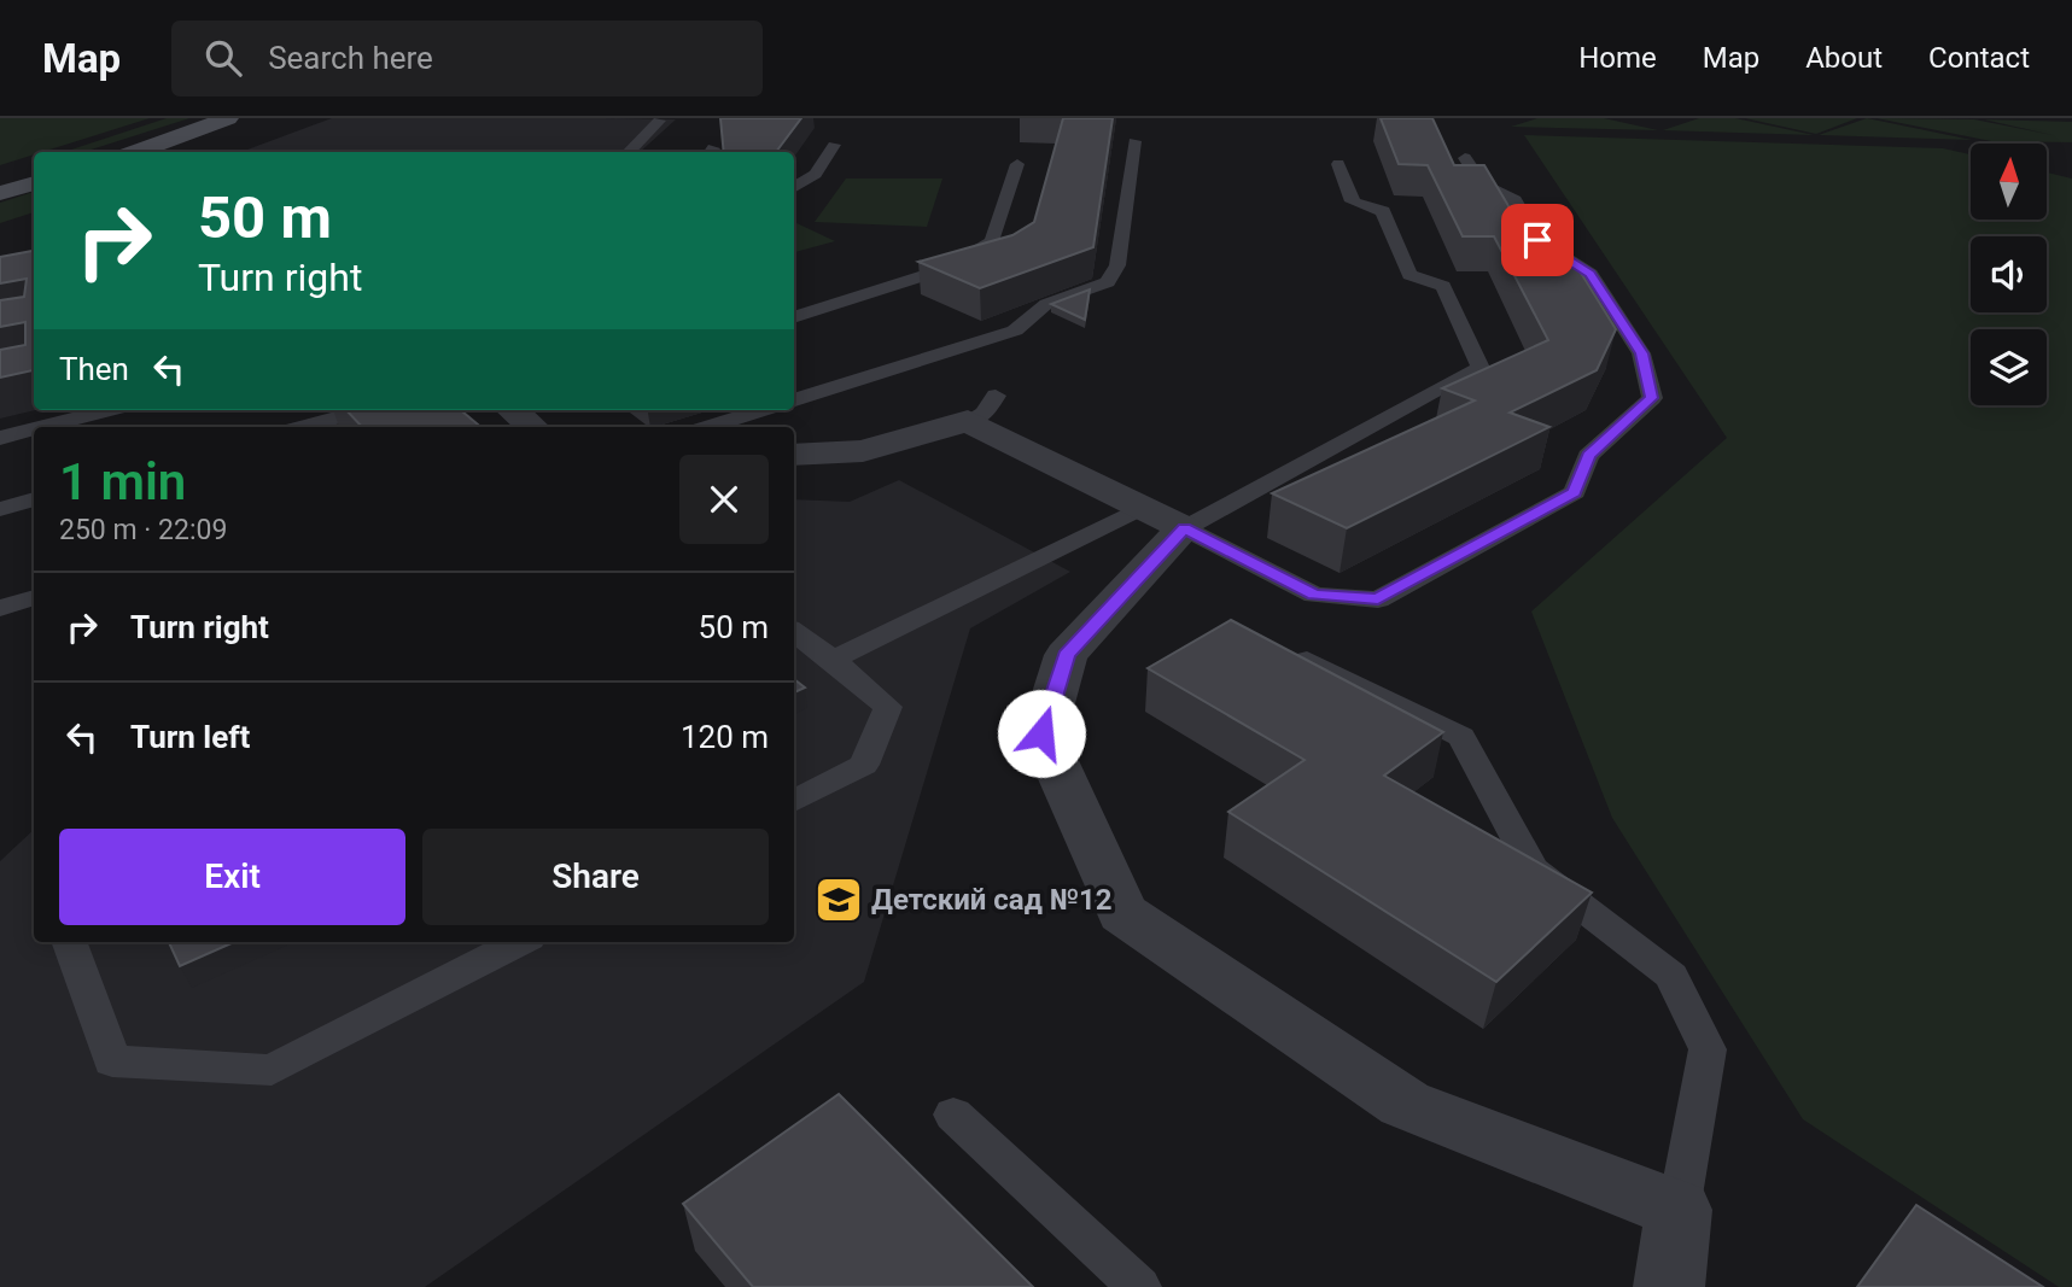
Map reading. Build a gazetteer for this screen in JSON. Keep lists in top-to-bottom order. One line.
{"places":{"school or university":["Детский сад №12"]},"north":"top","page":{"header":"Map","search":"Search here","nav":["Home","Map","About","Contact"],"turn":["50 m","Turn right"],"then":"Then","heading":["1 min","250 m · 22:09"],"list":[{"name":"Turn right","value":"50 m"},{"name":"Turn left","value":"120 m"}],"buttons":["Exit","Share"]}}
